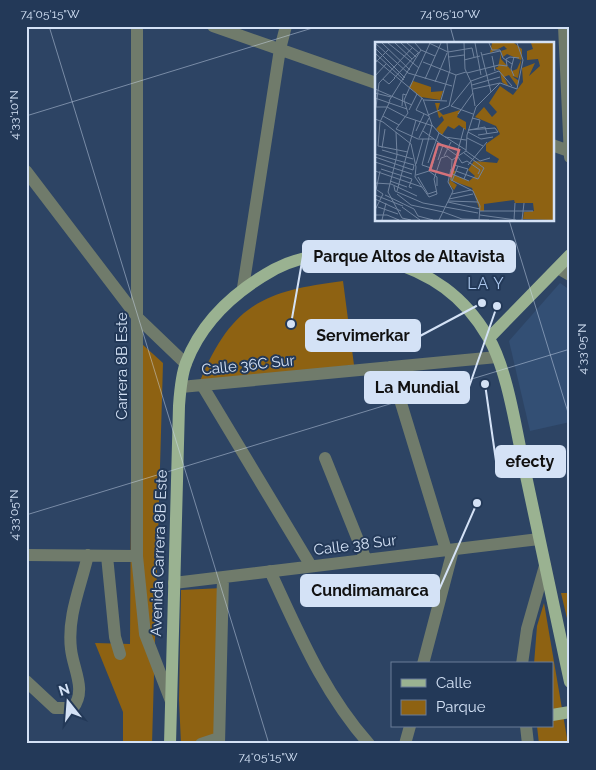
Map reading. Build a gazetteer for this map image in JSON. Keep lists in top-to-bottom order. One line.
{"streets":{"main road":["Avenida Carrera 8B Este"],"street":["Calle 36C Sur","Carrera 8B Este","Calle 38 Sur"]},"crossings":[["Calle 36C Sur","Avenida Carrera 8B Este"],["Carrera 8B Este","Avenida Carrera 8B Este"],["Calle 38 Sur","Avenida Carrera 8B Este"]],"districts":["LA Y"],"places":["Servimerkar","La Mundial","Parque Altos de Altavista","efecty","Cundimamarca"],"legend":["Calle","Parque"],"north":"top","coordinates":["74°05'15\"W","74°05'10\"W","4°33'10\"N","4°33'05\"N"]}
